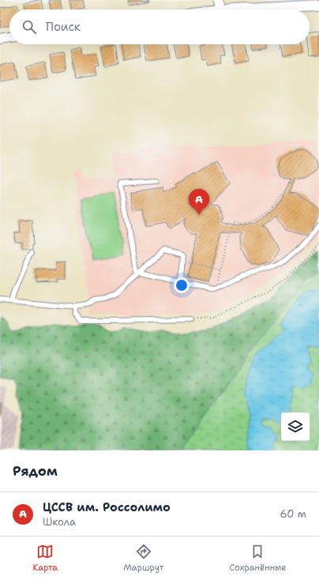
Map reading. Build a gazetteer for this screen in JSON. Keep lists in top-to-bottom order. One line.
{"page":{"search":"Поиск","pins":"A","heading":"Рядом","list":[{"mark":"A","name":"ЦССВ им. Россолимо","note":"Школа","value":"60 m"}],"nav":["Карта","Маршрут","Сохранённые"]}}
